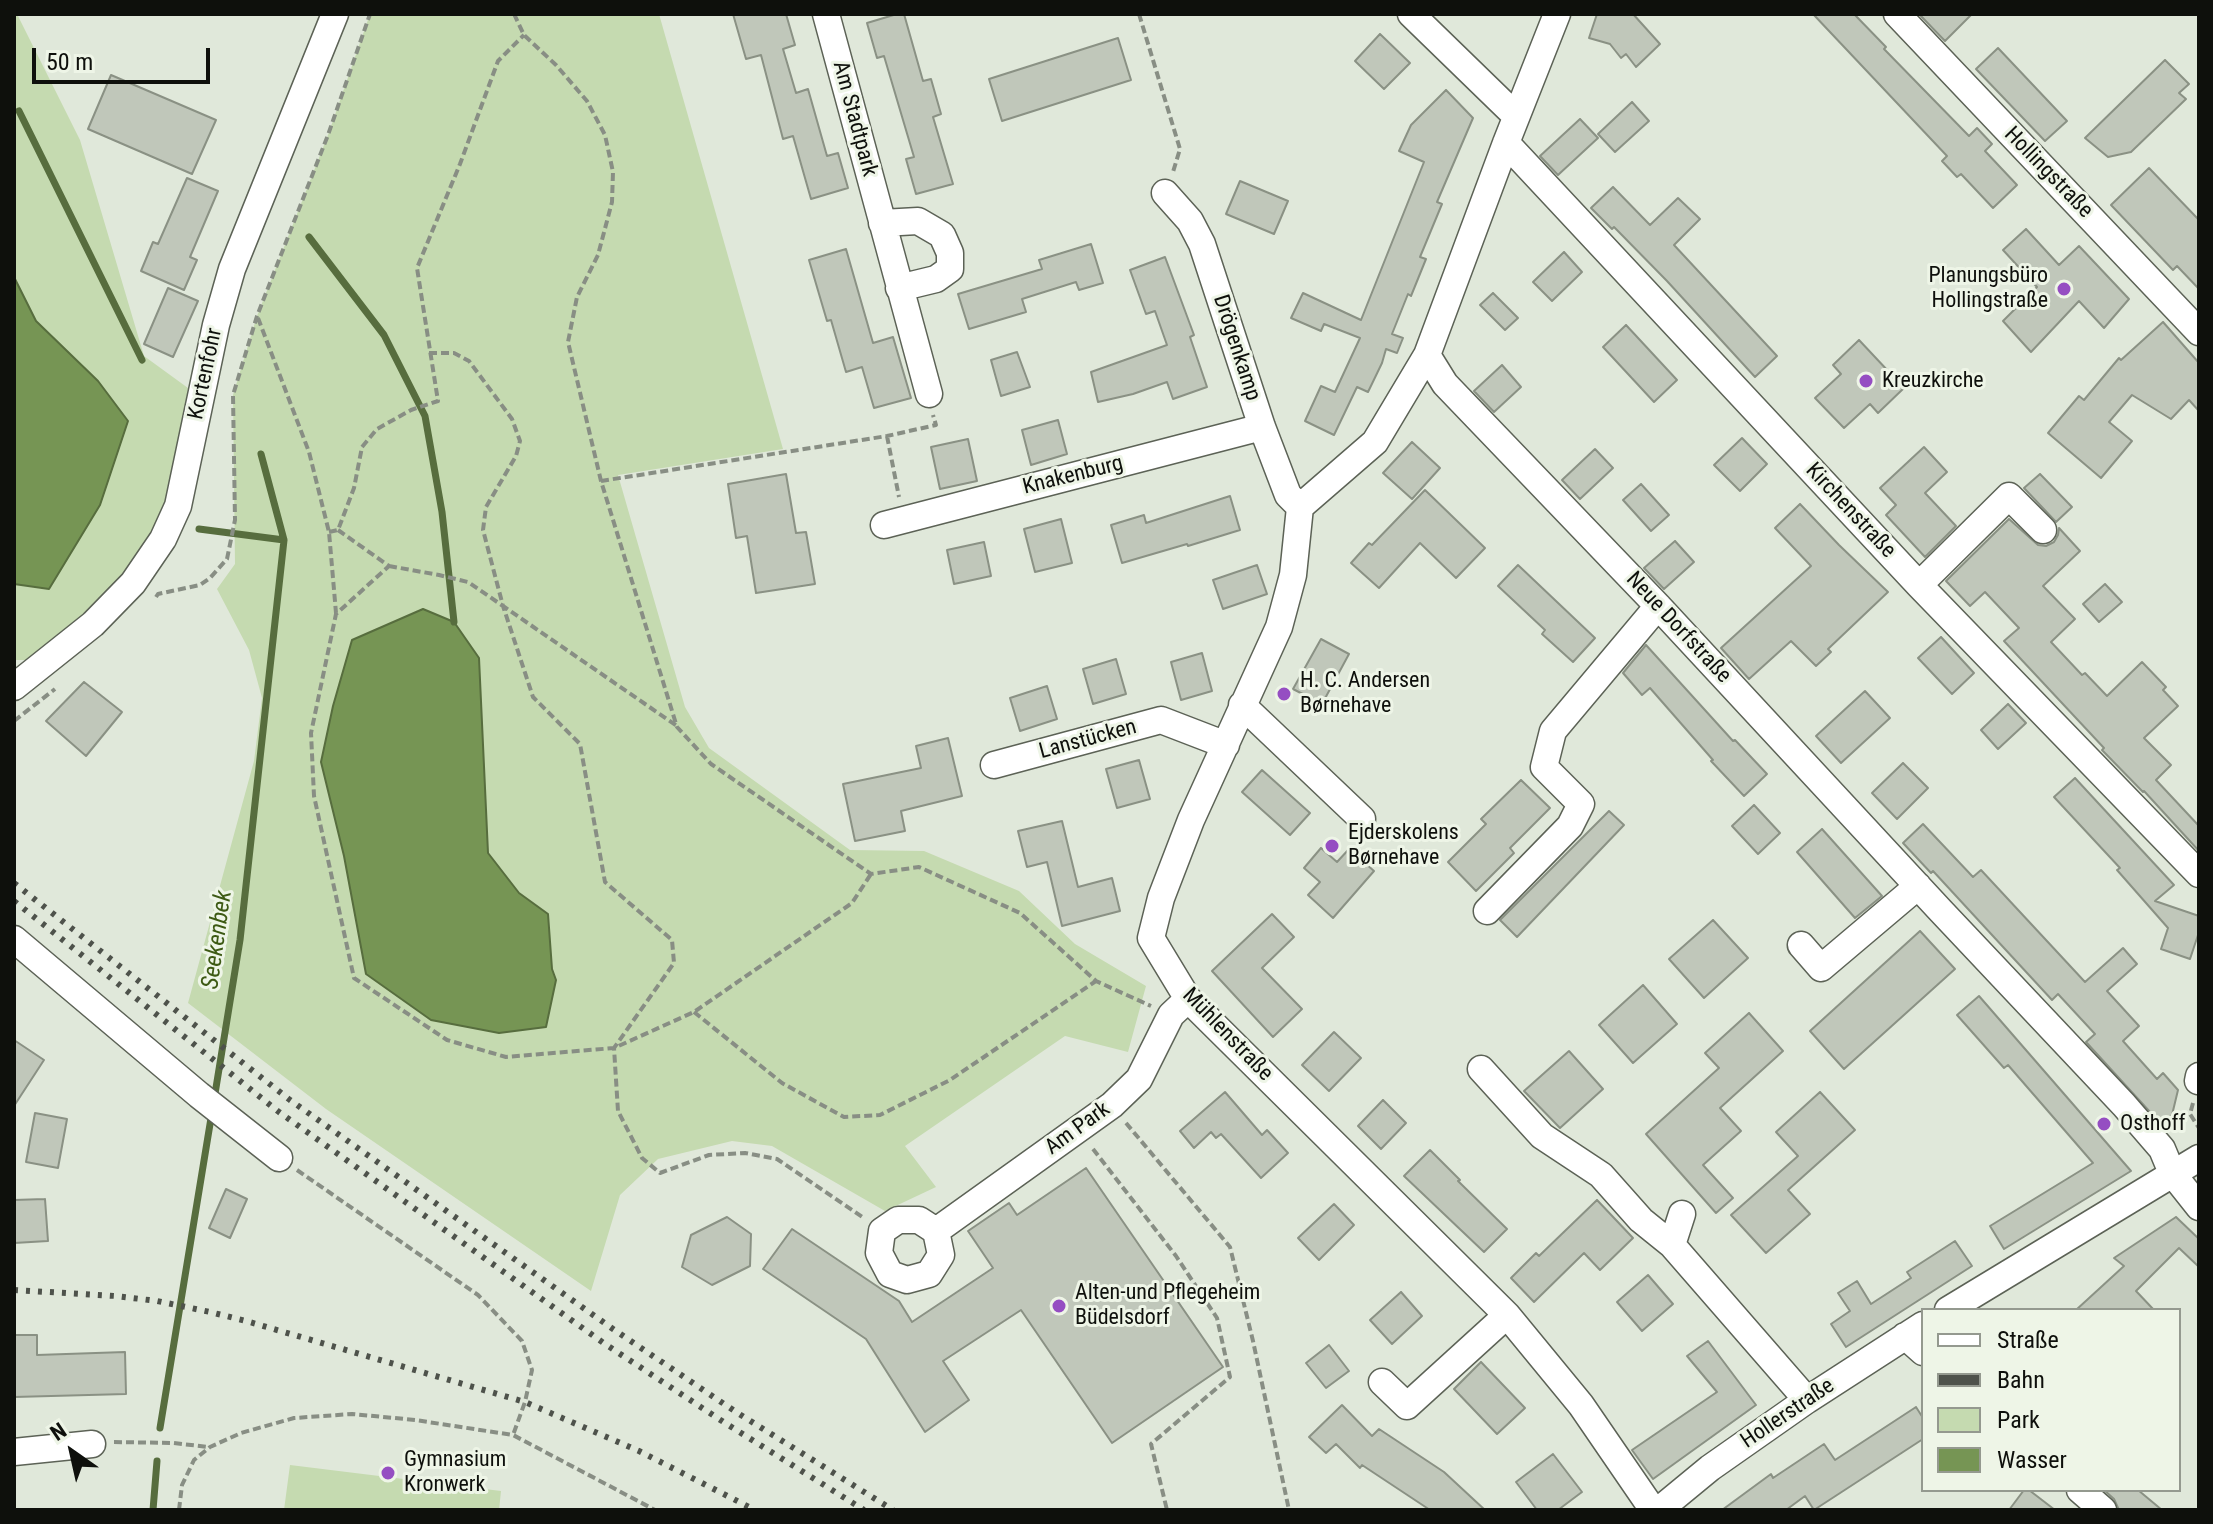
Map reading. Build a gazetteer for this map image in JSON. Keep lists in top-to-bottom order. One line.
{"streets":{"street":["Am Stadtpark","Hollingstraße","Drögenkamp","Kortenfohr","Knakenburg","Kirchenstraße","Neue Dorfstraße","Lanstücken","Mühlenstraße","Am Park","Hollerstraße"]},"crossings":[["Drögenkamp","Knakenburg"],["Drögenkamp","Mühlenstraße"],["Lanstücken","Mühlenstraße"],["Mühlenstraße","Am Park"]],"water":["Seekenbek"],"places":["Planungsbüro Hollingstraße","Kreuzkirche","H. C. Andersen Børnehave","Ejderskolens Børnehave","Osthoff","Alten-und Pflegeheim Büdelsdorf","Gymnasium Kronwerk"],"legend":["Straße","Bahn","Park","Wasser"],"scale_bar":"50 m","north":"top left"}
